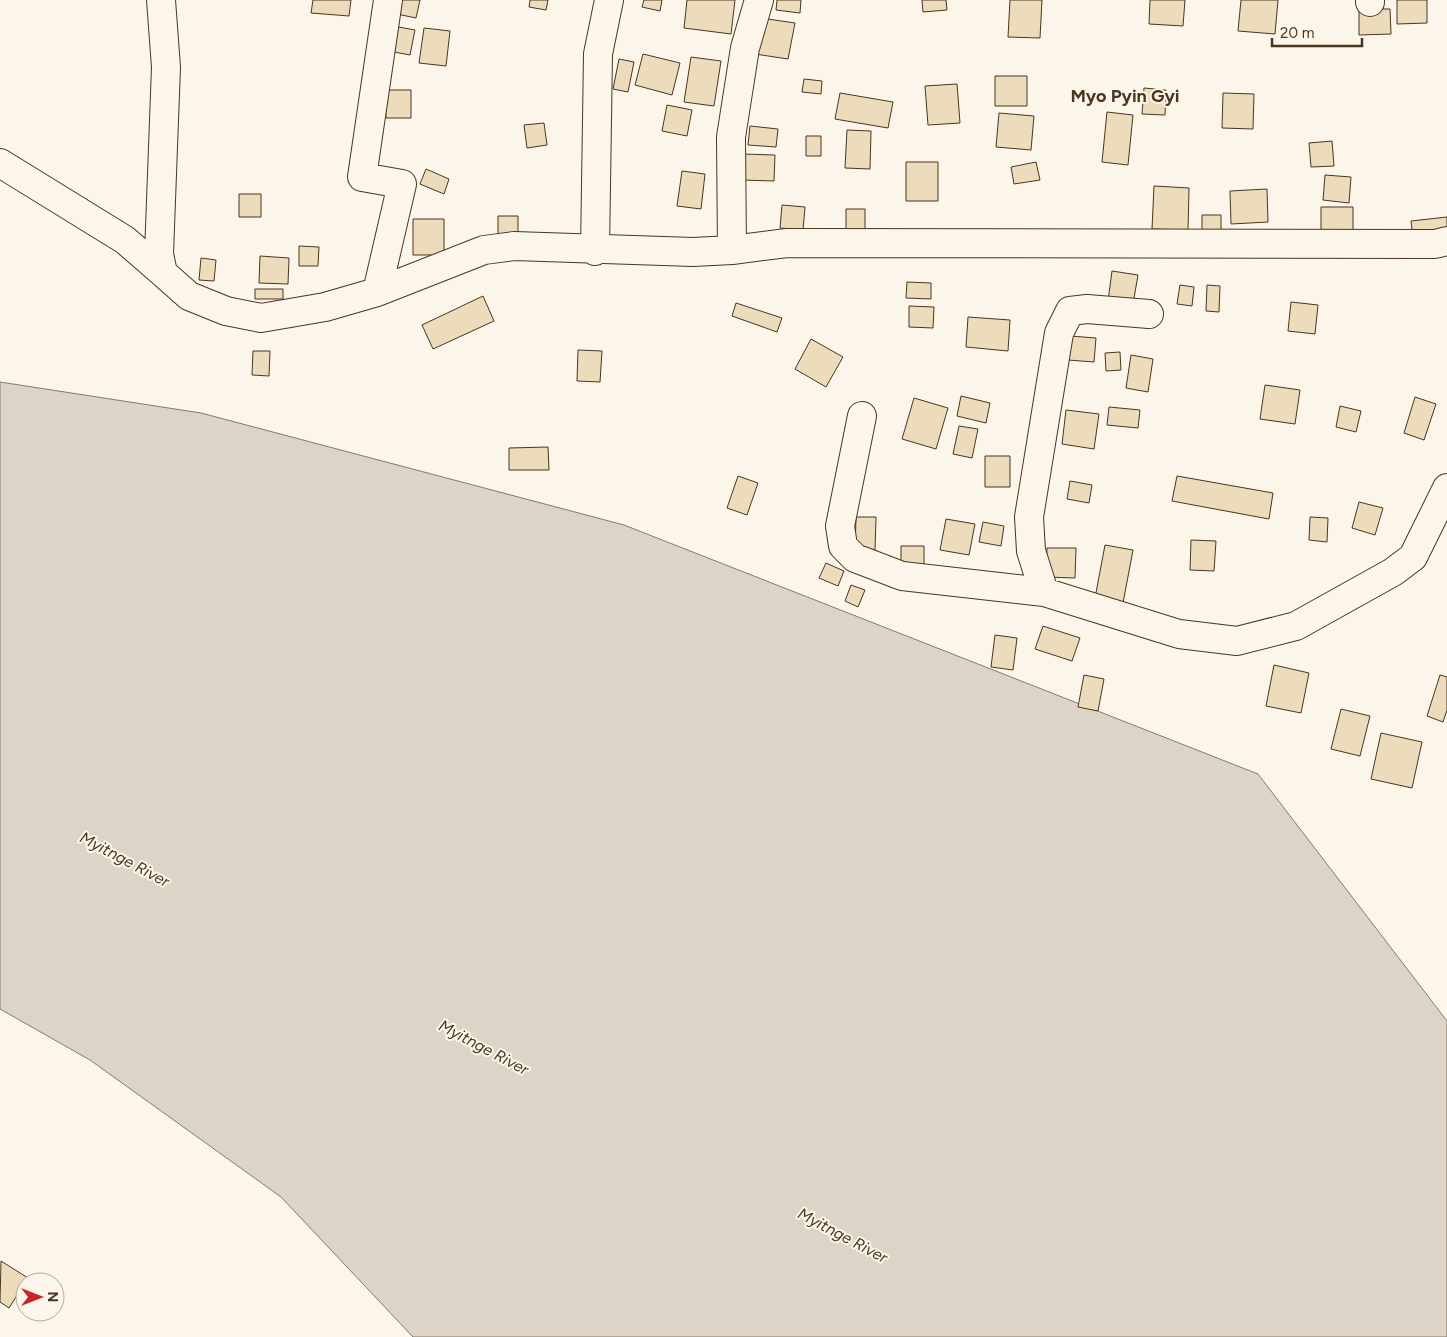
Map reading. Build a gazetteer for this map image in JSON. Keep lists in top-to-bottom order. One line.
{"districts":["Myo Pyin Gyi"],"water":["Myitnge River"],"scale_bar":"20 m","north":"right"}
